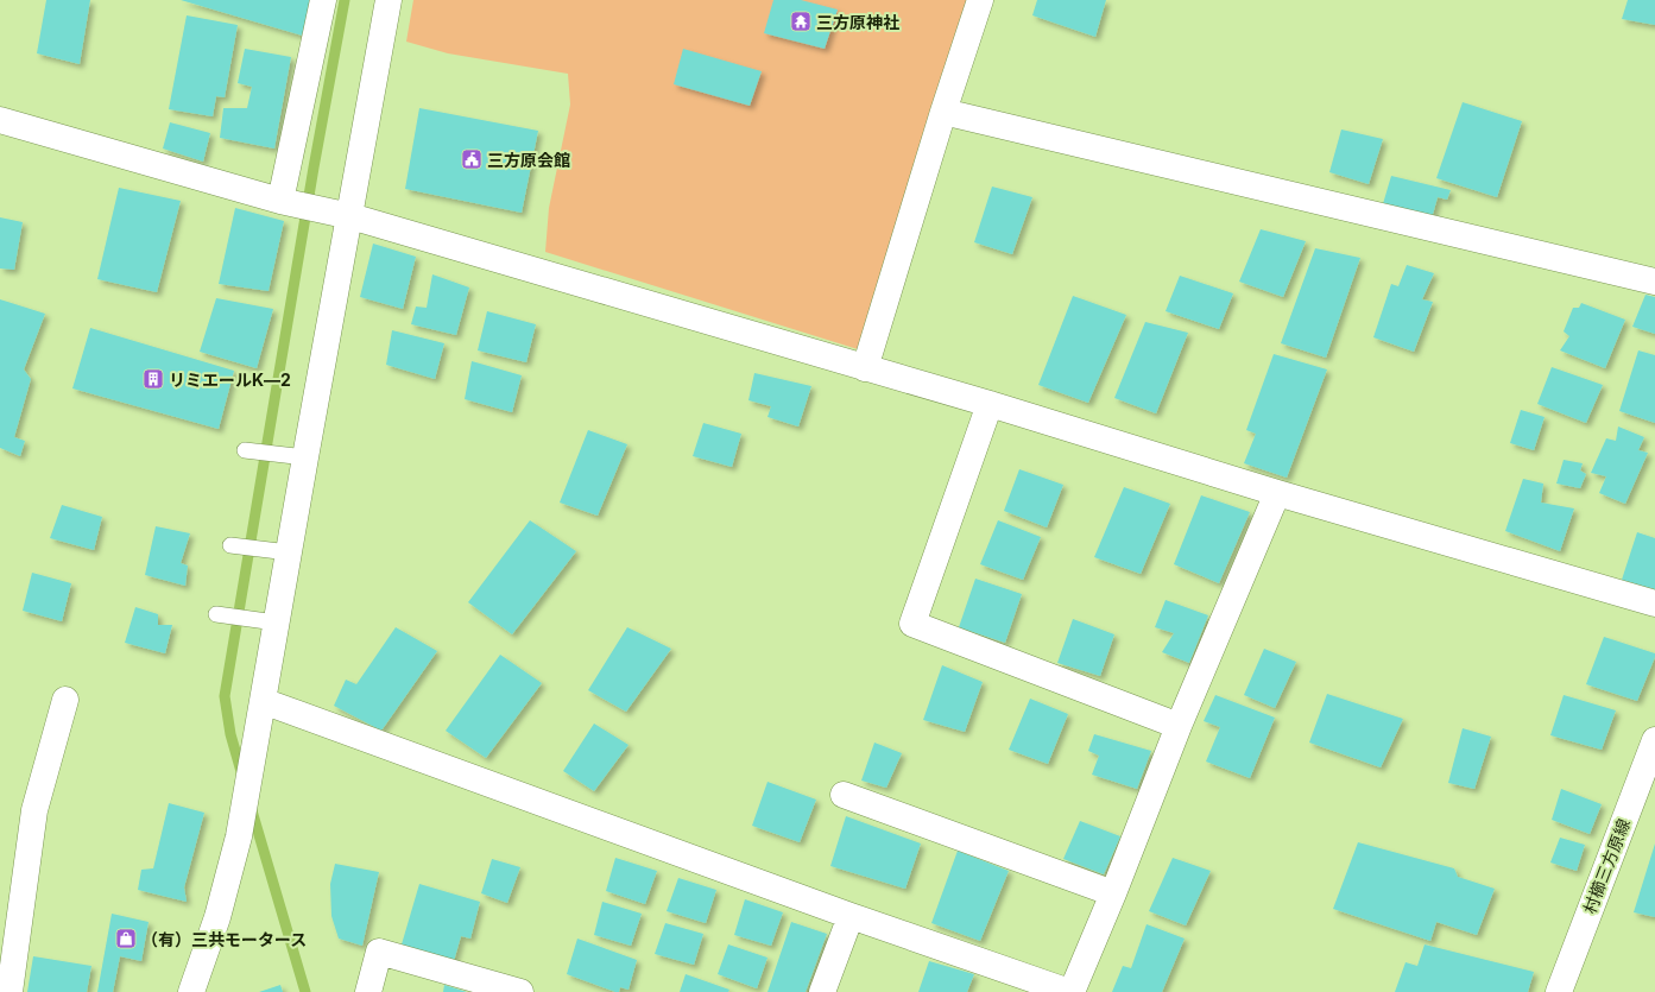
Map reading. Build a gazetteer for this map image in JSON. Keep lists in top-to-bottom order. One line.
{"streets":{"street":["村櫛三方原線"]},"places":{"temple":["三方原神社"],"public building":["三方原会館"],"building":["リミエールK―2"],"shop":["（有）三共モータース"]}}
